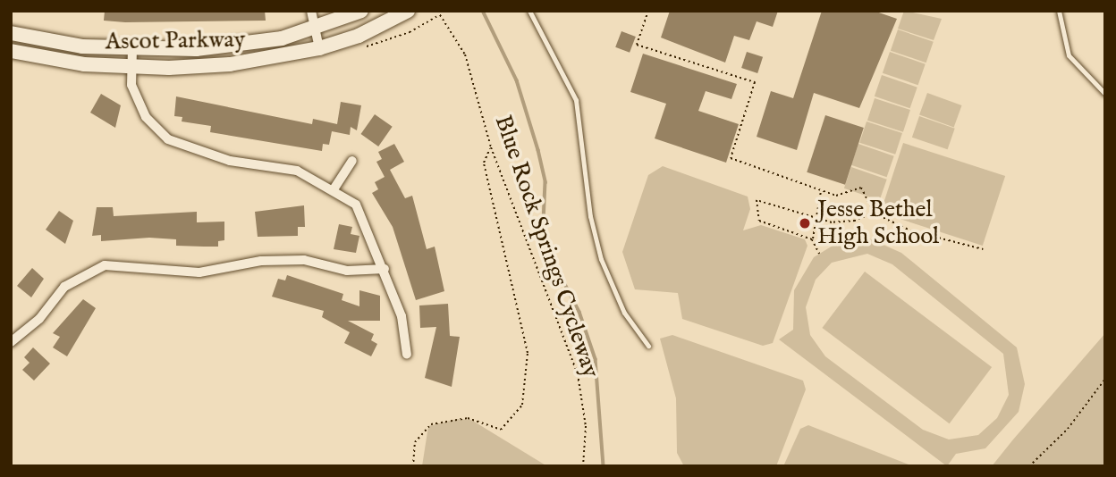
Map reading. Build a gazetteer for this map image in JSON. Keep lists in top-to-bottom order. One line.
{"streets":{"main road":["Ascot Parkway"],"path":["Blue Rock Springs Cycleway"]},"places":["Jesse Bethel High School"]}
